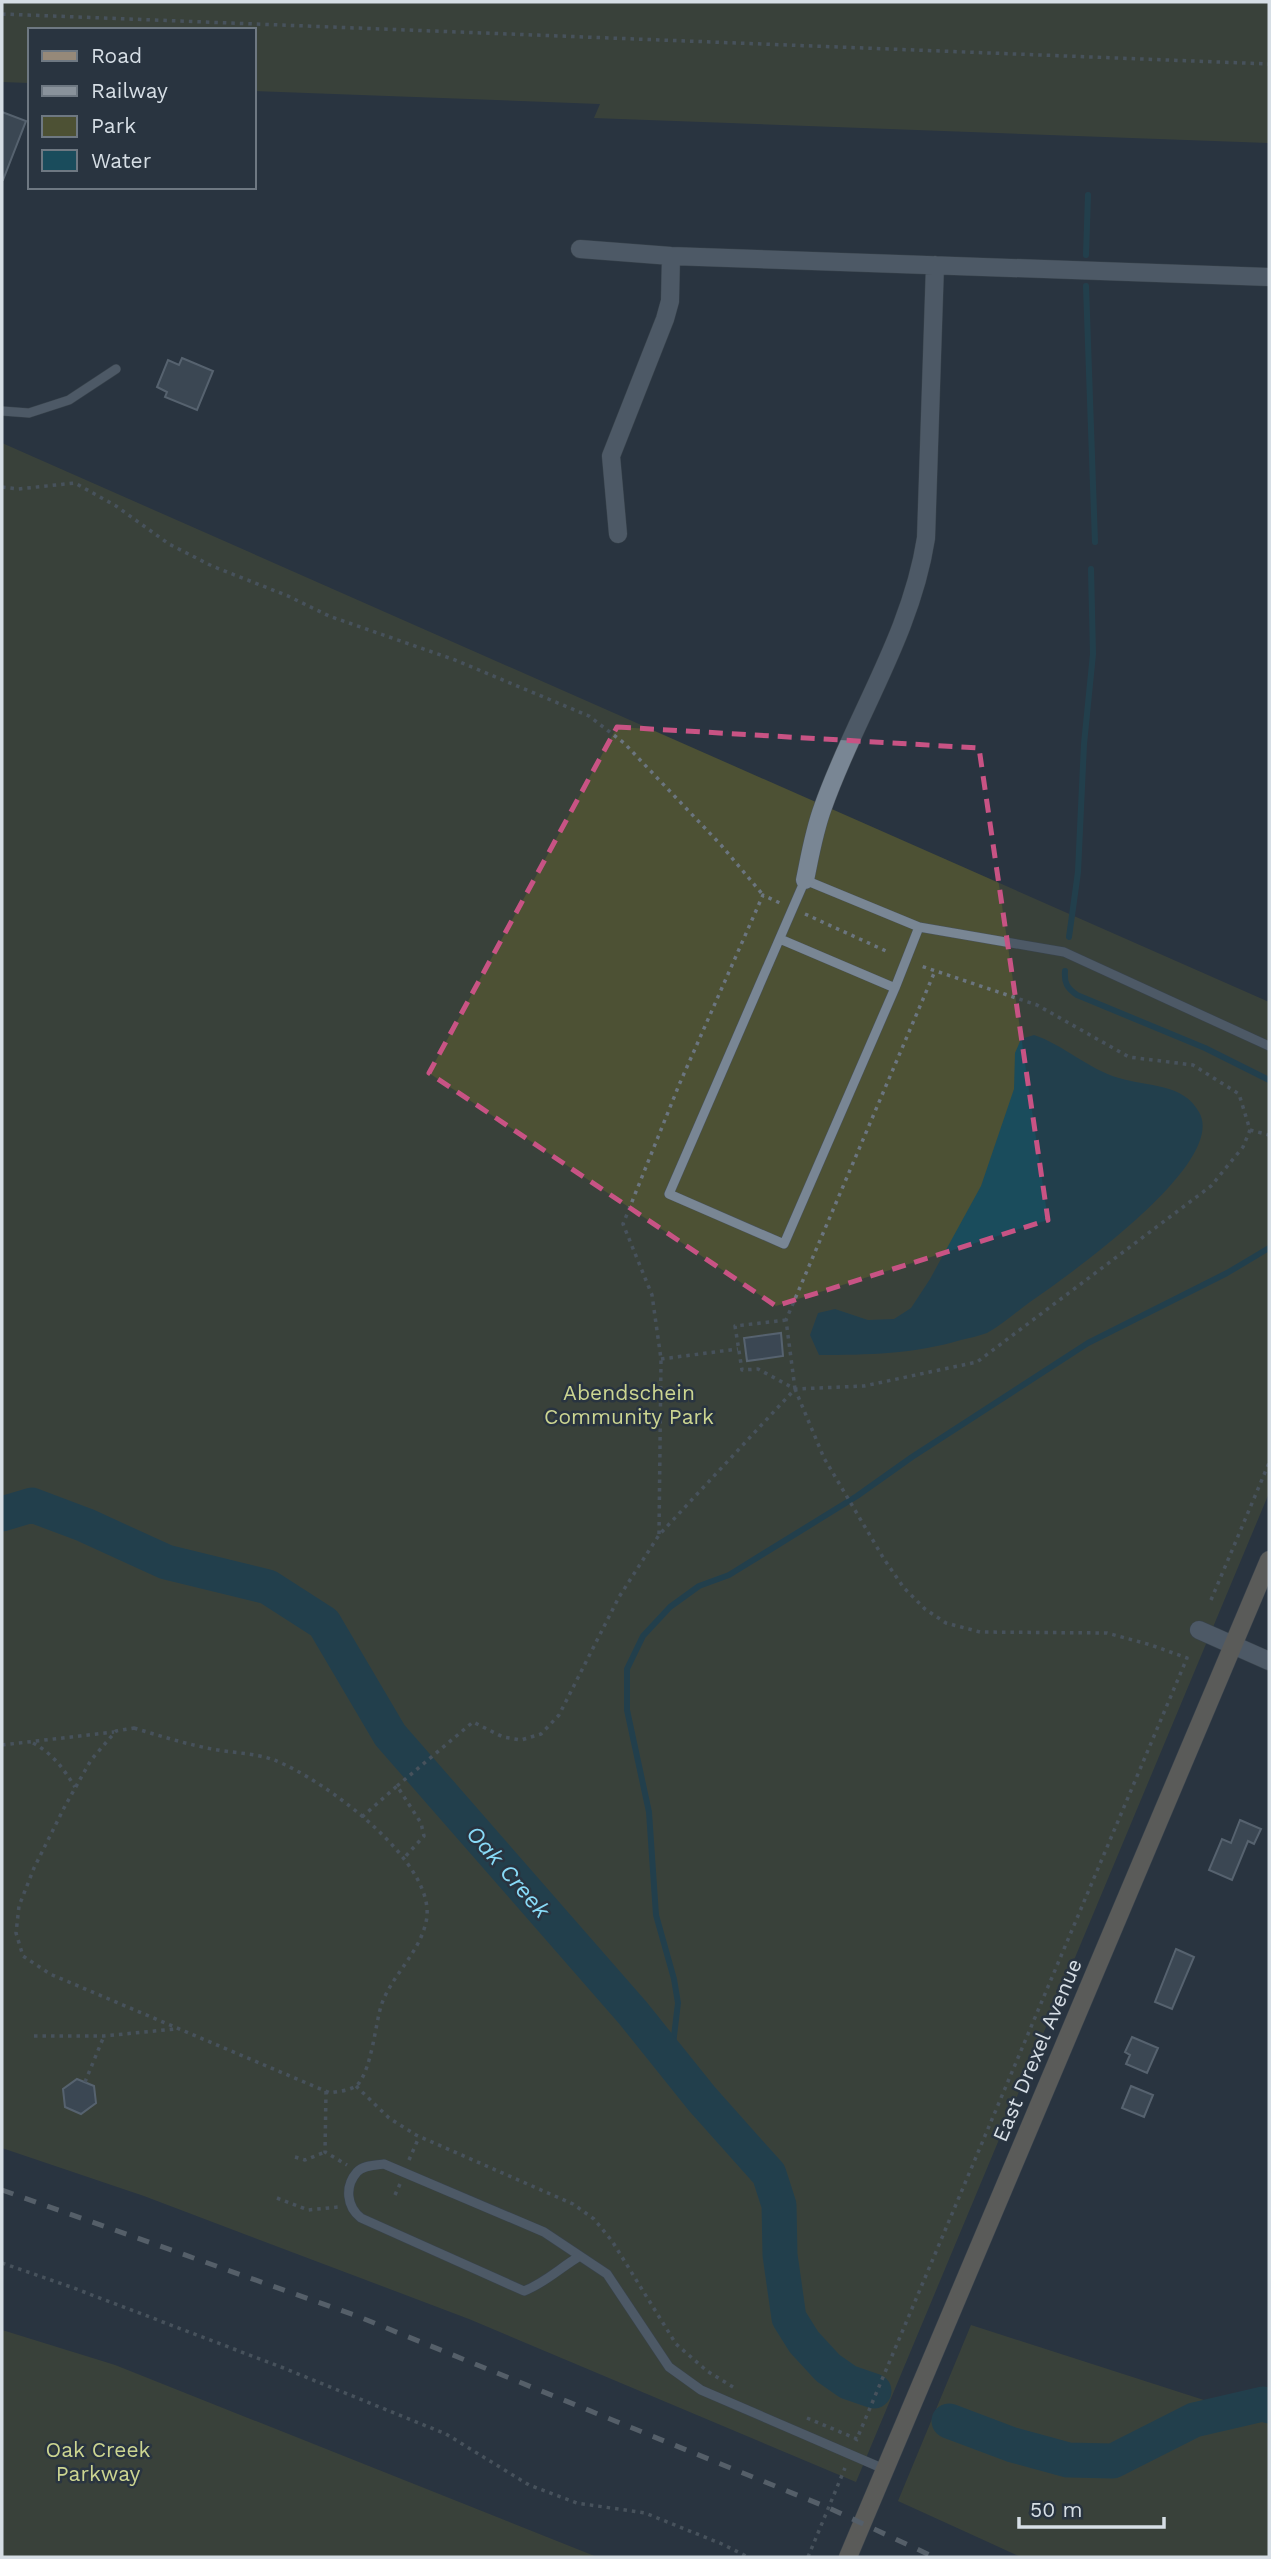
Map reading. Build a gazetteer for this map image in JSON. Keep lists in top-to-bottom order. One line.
{"streets":{"street":["East Drexel Avenue"]},"water":["Oak Creek"],"parks":["Abendschein Community Park","Oak Creek Parkway"],"legend":["Road","Railway","Park","Water"],"scale_bar":"50 m"}
